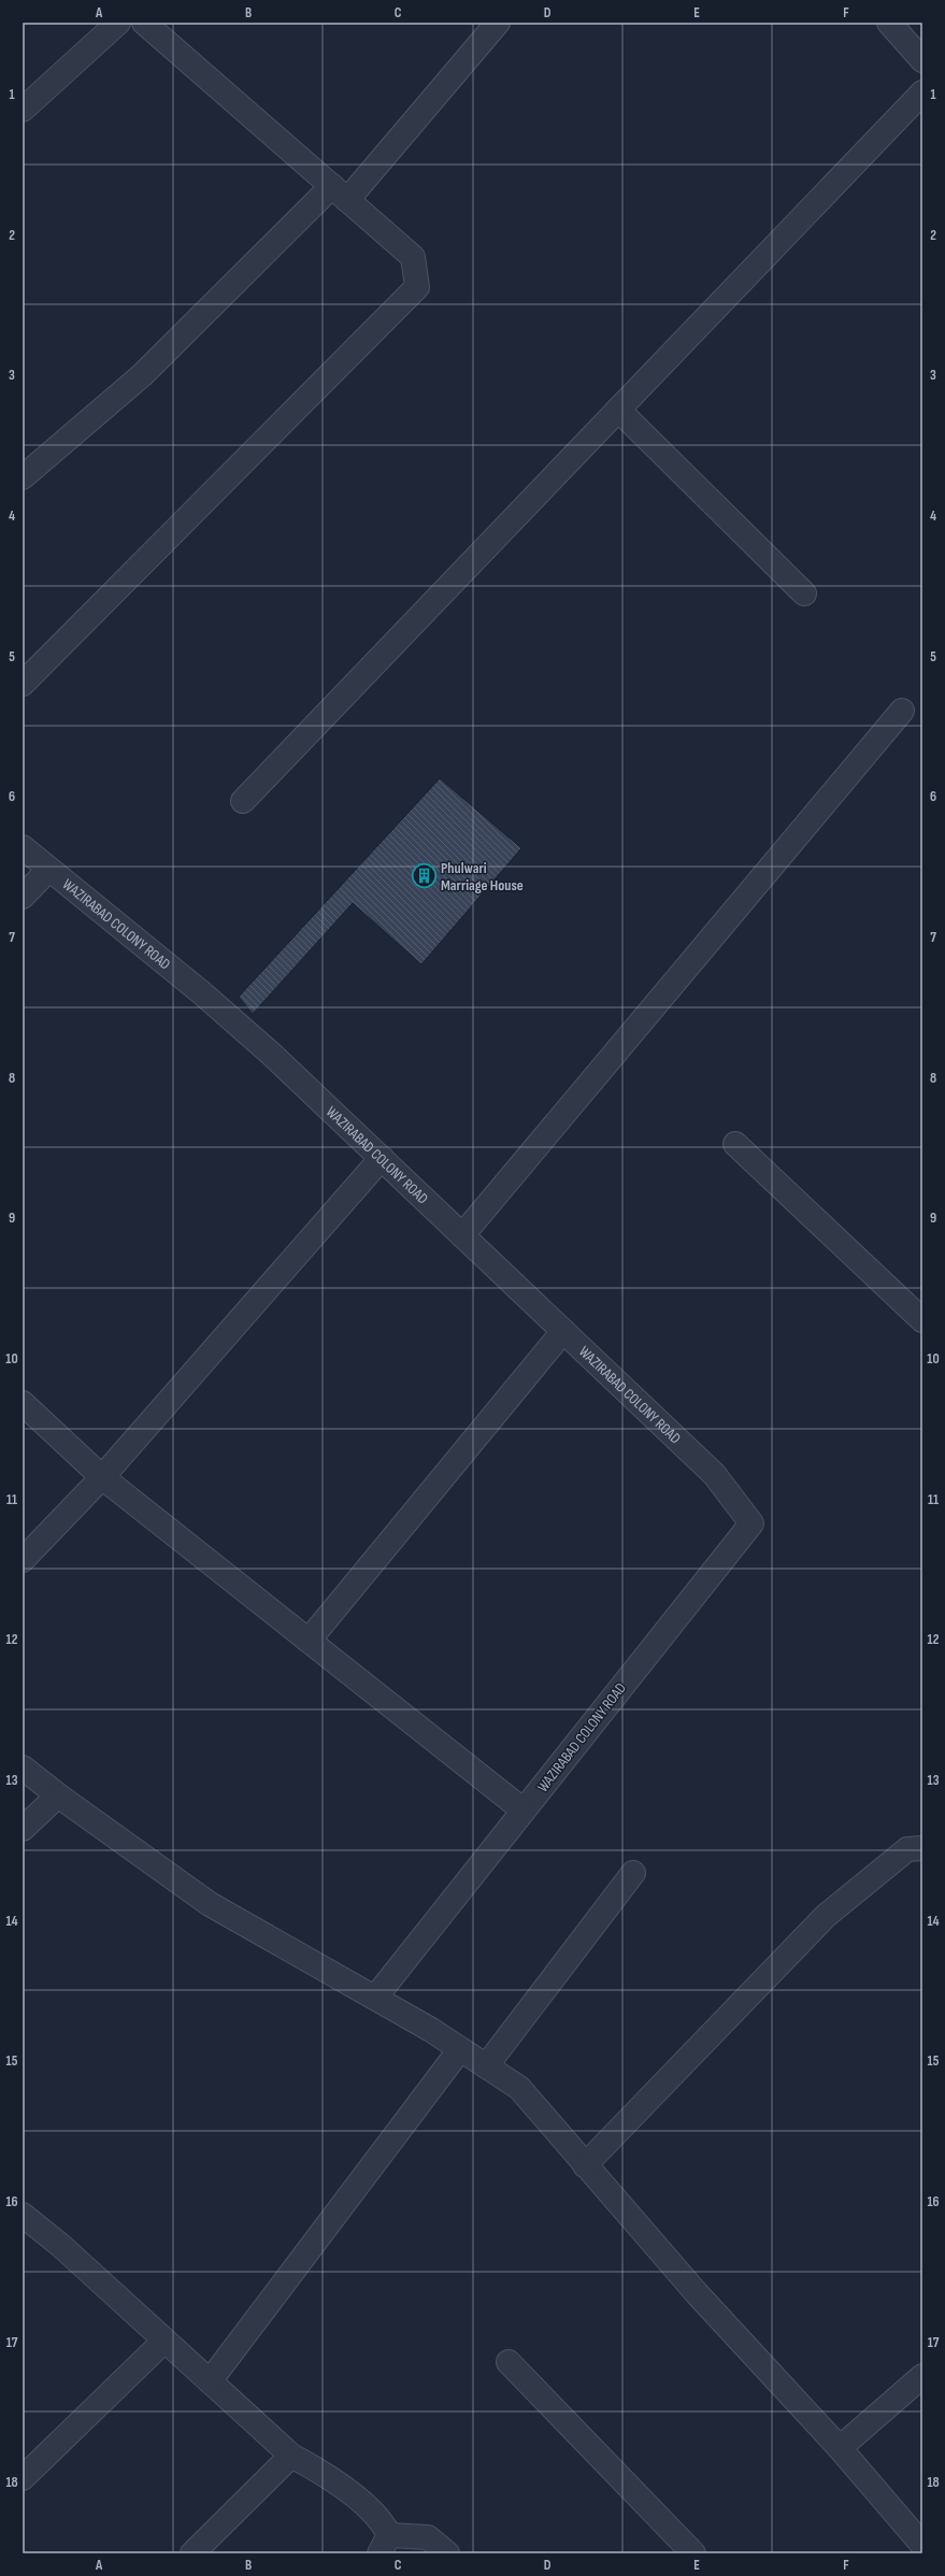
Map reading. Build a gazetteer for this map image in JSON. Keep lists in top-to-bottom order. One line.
{"streets":{"street":["WAZIRABAD COLONY ROAD"]},"places":{"building":["Phulwari Marriage House"]},"grid":{"columns":["A","B","C","D","E","F"],"rows":["1","2","3","4","5","6","7","8","9","10","11","12","13","14","15","16","17","18"]}}
